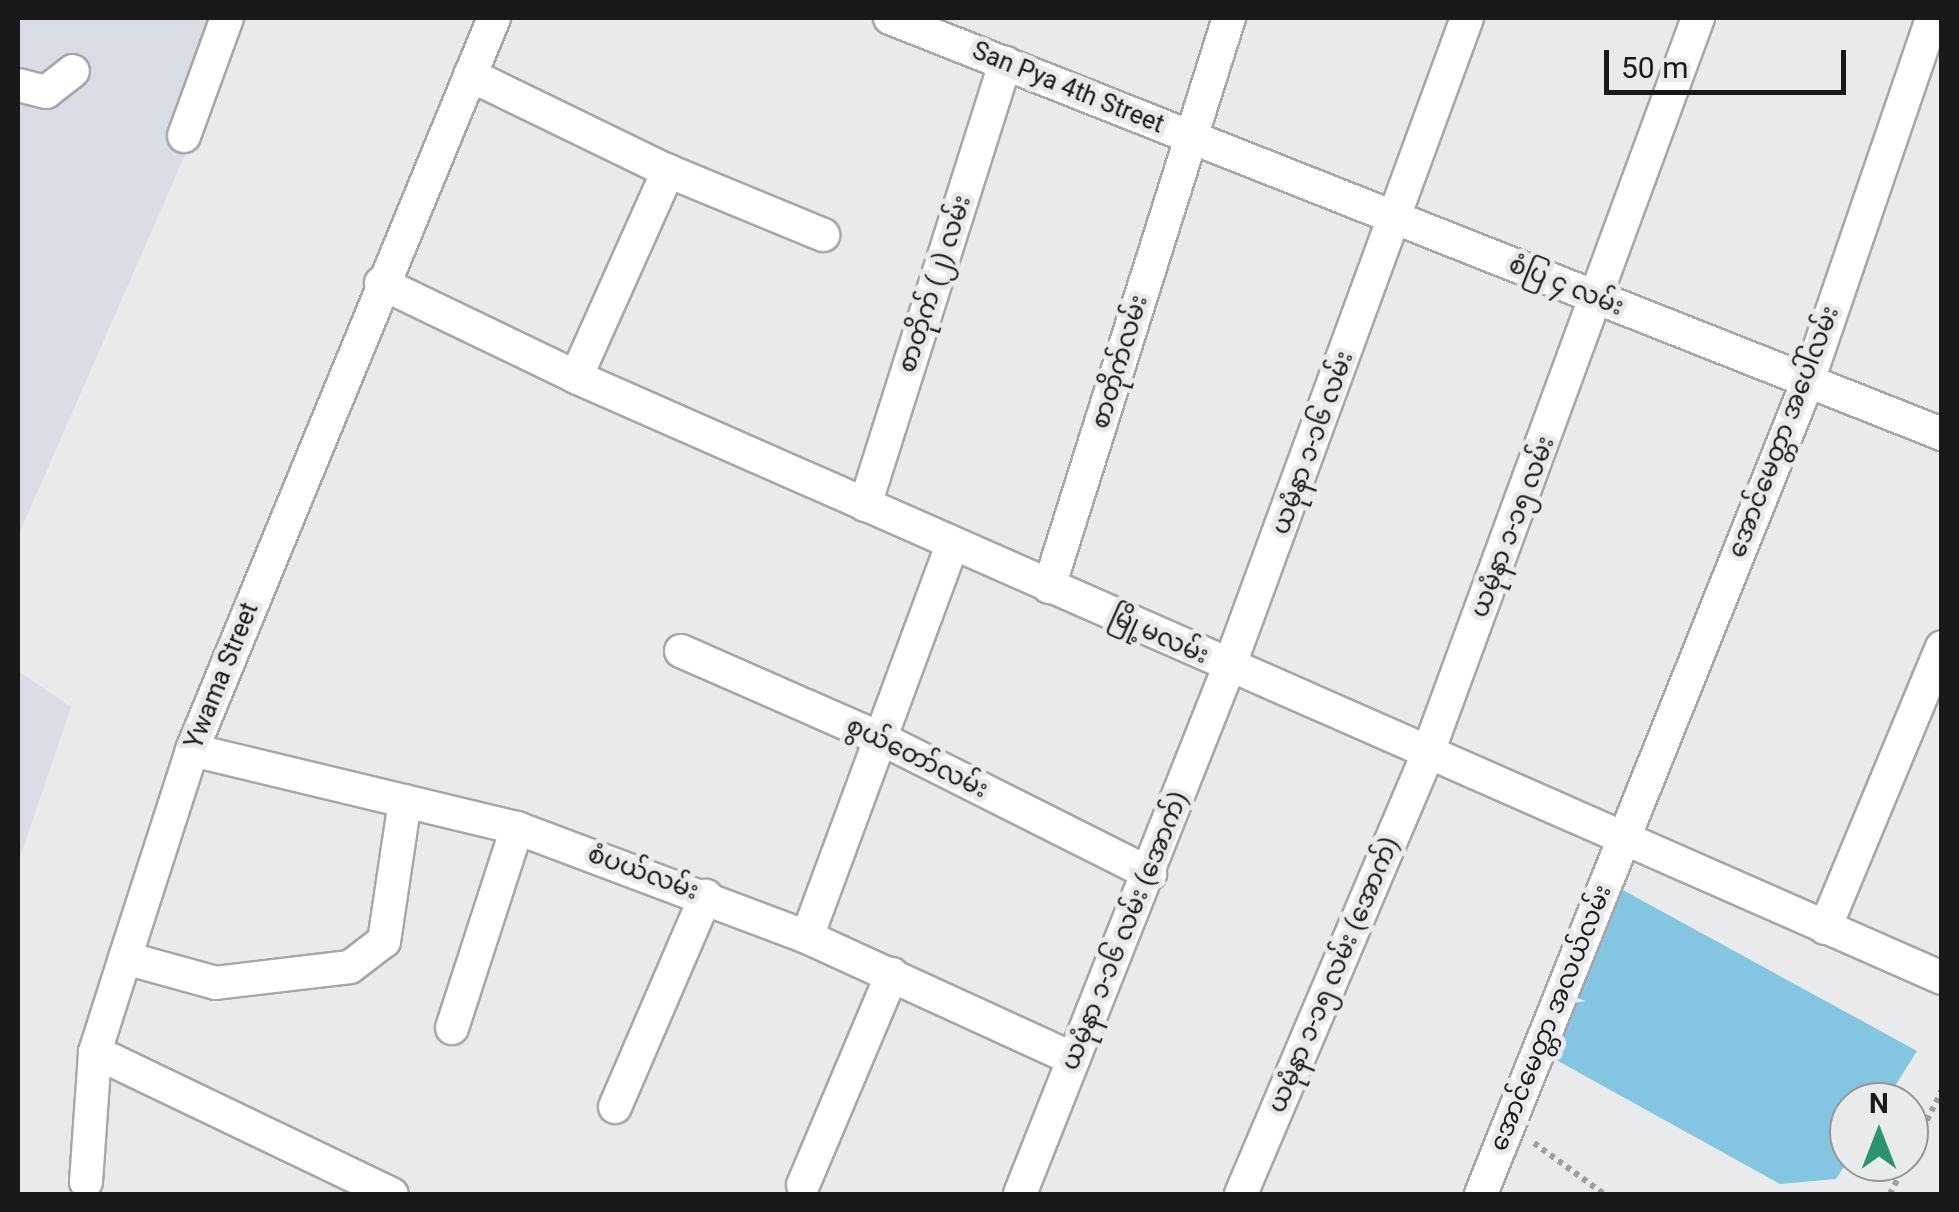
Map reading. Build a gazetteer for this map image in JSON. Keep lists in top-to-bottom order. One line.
{"streets":{"street":["San Pya 4th Street","စာတိုက် (၂) လမ်း","စံပြ ၄ လမ်း","စာတိုက်လမ်း","အောင်မေတ္တာ အပေါ်လမ်း","ယမုံနာ ၁-၁၆ လမ်း","ယမုံနာ ၁-၁၅ လမ်း","မြို့မလမ်း","Ywama Street","စွယ်တော်လမ်း","စံပယ်လမ်း","ယမုံနာ ၁-၁၆ လမ်း (အောက်)","ယမုံနာ ၁-၁၅ လမ်း (အောက်)","အောင်မေတ္တာ အလယ်လမ်း"]},"crossings":[["San Pya 4th Street","စာတိုက် (၂) လမ်း"],["San Pya 4th Street","စံပြ ၄ လမ်း"],["San Pya 4th Street","စာတိုက်လမ်း"],["စာတိုက် (၂) လမ်း","မြို့မလမ်း"],["စံပြ ၄ လမ်း","စာတိုက်လမ်း"],["စံပြ ၄ လမ်း","အောင်မေတ္တာ အပေါ်လမ်း"],["စံပြ ၄ လမ်း","ယမုံနာ ၁-၁၆ လမ်း"],["စံပြ ၄ လမ်း","ယမုံနာ ၁-၁၅ လမ်း"],["စာတိုက်လမ်း","မြို့မလမ်း"],["အောင်မေတ္တာ အပေါ်လမ်း","မြို့မလမ်း"],["အောင်မေတ္တာ အပေါ်လမ်း","အောင်မေတ္တာ အလယ်လမ်း"],["ယမုံနာ ၁-၁၆ လမ်း","မြို့မလမ်း"],["ယမုံနာ ၁-၁၆ လမ်း","ယမုံနာ ၁-၁၆ လမ်း (အောက်)"],["ယမုံနာ ၁-၁၅ လမ်း","မြို့မလမ်း"],["ယမုံနာ ၁-၁၅ လမ်း","ယမုံနာ ၁-၁၅ လမ်း (အောက်)"],["မြို့မလမ်း","Ywama Street"],["မြို့မလမ်း","ယမုံနာ ၁-၁၆ လမ်း (အောက်)"],["မြို့မလမ်း","ယမုံနာ ၁-၁၅ လမ်း (အောက်)"],["မြို့မလမ်း","အောင်မေတ္တာ အလယ်လမ်း"],["Ywama Street","စံပယ်လမ်း"],["စွယ်တော်လမ်း","ယမုံနာ ၁-၁၆ လမ်း (အောက်)"],["စံပယ်လမ်း","ယမုံနာ ၁-၁၆ လမ်း (အောက်)"]],"scale_bar":"50 m","north":"top"}
